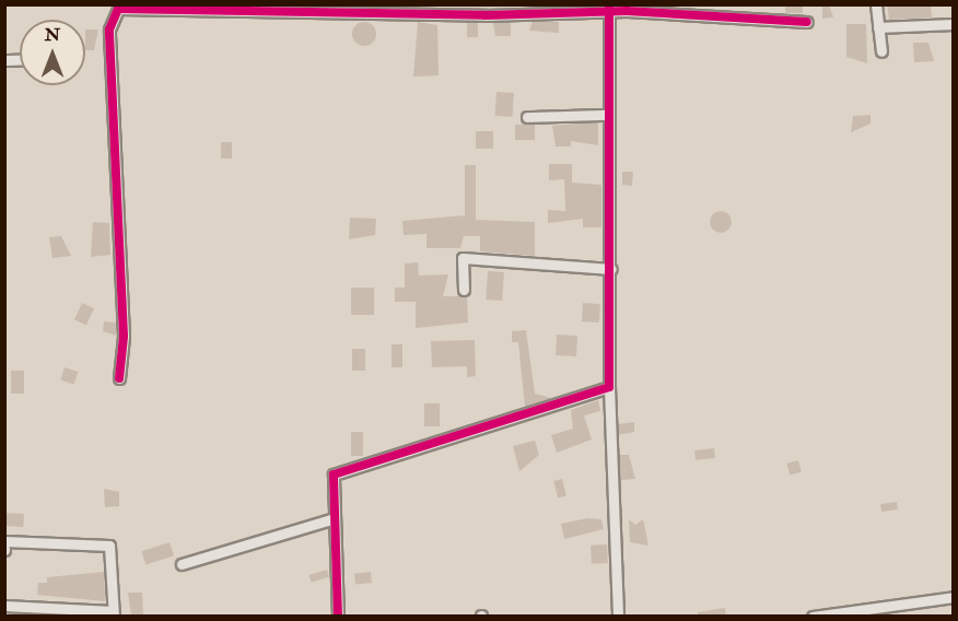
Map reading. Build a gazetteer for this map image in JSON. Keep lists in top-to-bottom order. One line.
{"north":"top"}
